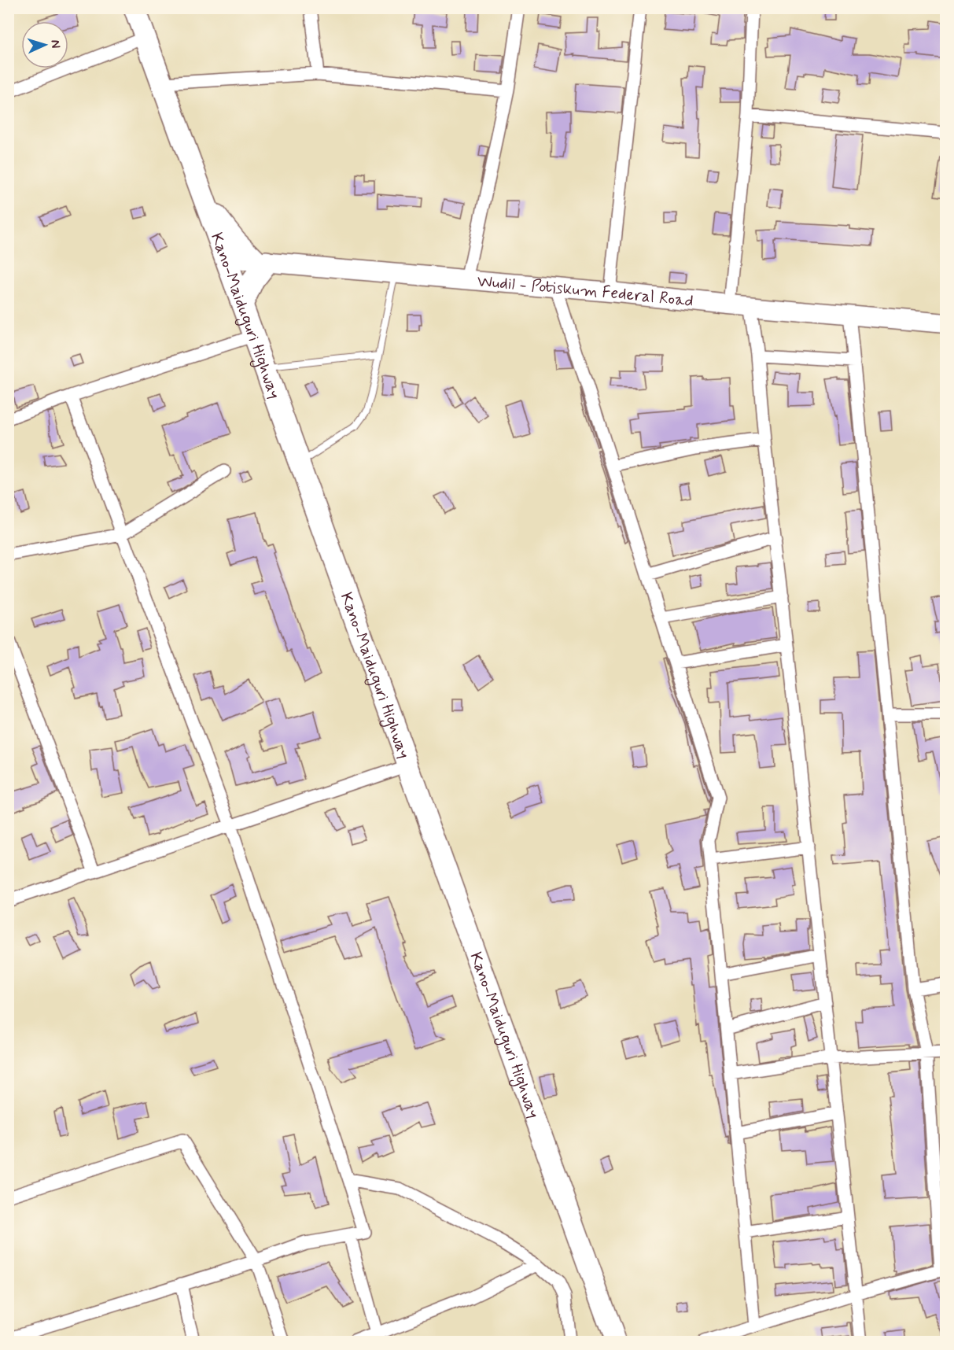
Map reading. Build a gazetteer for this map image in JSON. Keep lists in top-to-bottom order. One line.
{"streets":{"highway":["Kano-Maiduguri Highway"],"main road":["Wudil - Potiskum Federal Road"]},"crossings":[["Wudil - Potiskum Federal Road","Kano-Maiduguri Highway"]],"north":"right"}
